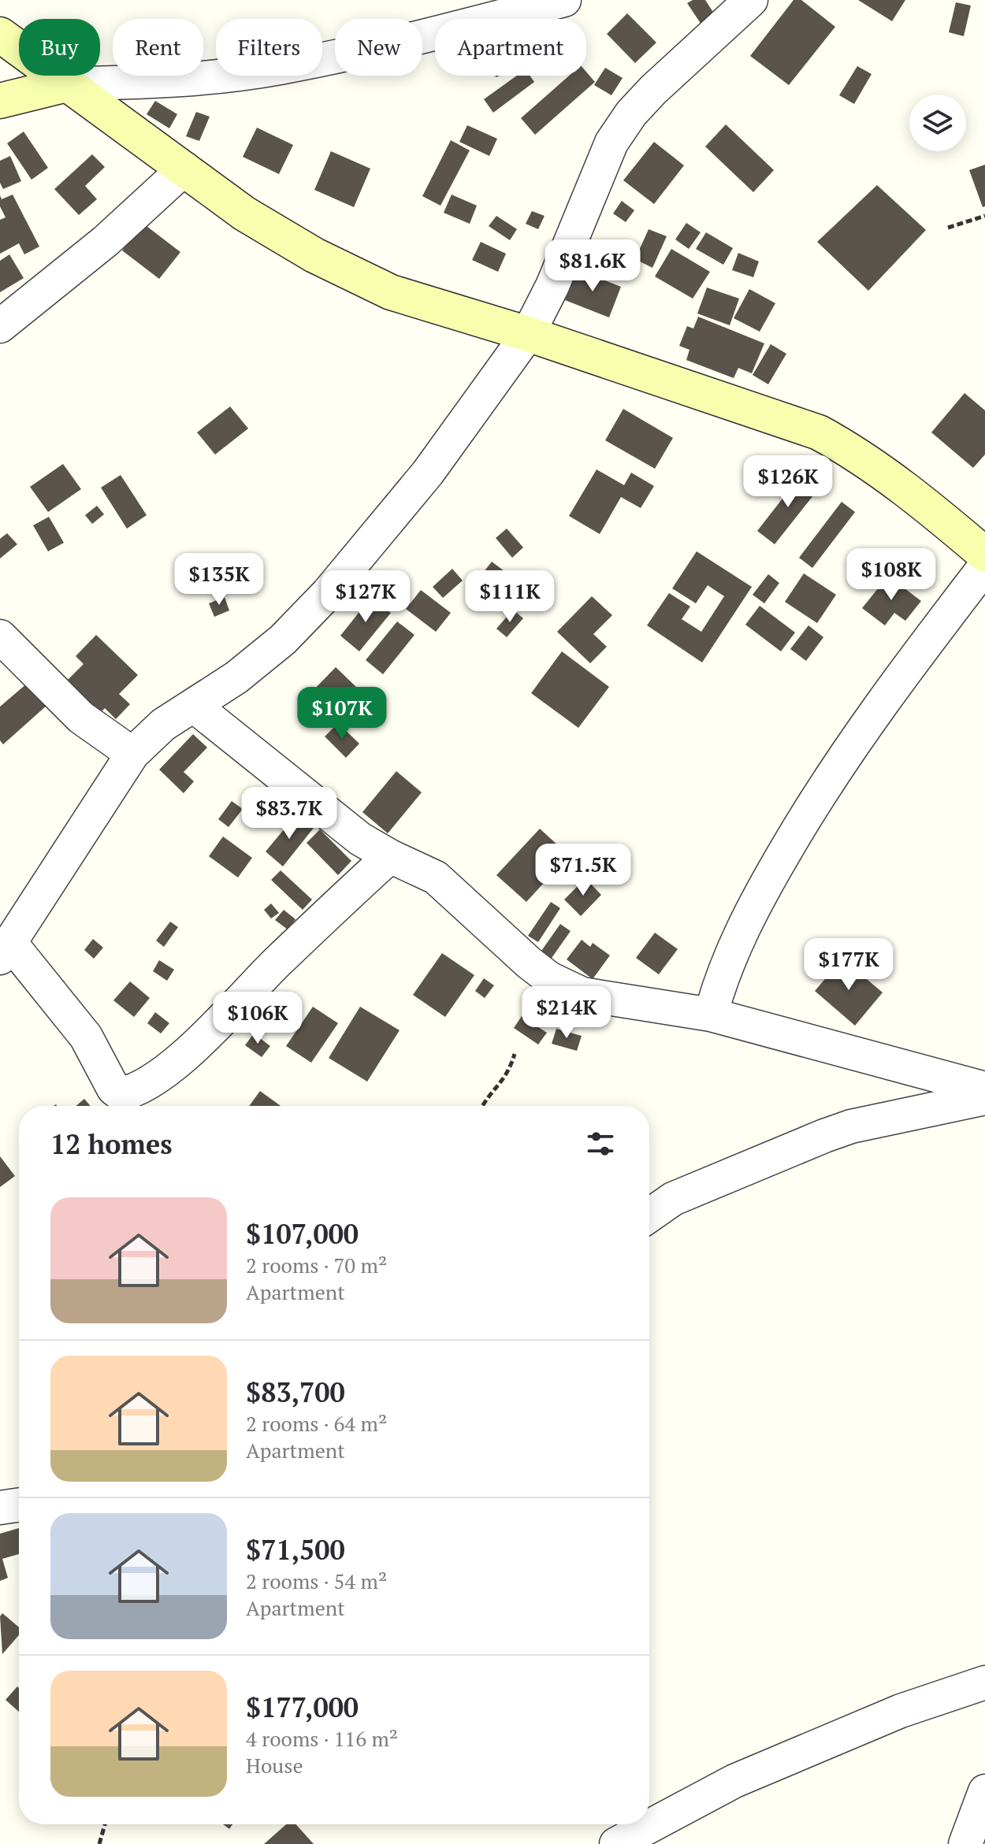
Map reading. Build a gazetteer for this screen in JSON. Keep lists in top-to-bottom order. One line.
{"page":{"chip":["Buy","Rent","Filters","New","Apartment"],"price":["$81.6K","$126K","$108K","$135K","$127K","$111K","$107K","$83.7K","$71.5K","$177K","$214K","$106K"],"heading":"12 homes","list":[{"name":"$107,000","note":"2 rooms · 70 m² · Apartment"},{"name":"$83,700","note":"2 rooms · 64 m² · Apartment"},{"name":"$71,500","note":"2 rooms · 54 m² · Apartment"},{"name":"$177,000","note":"4 rooms · 116 m² · House"}]}}
